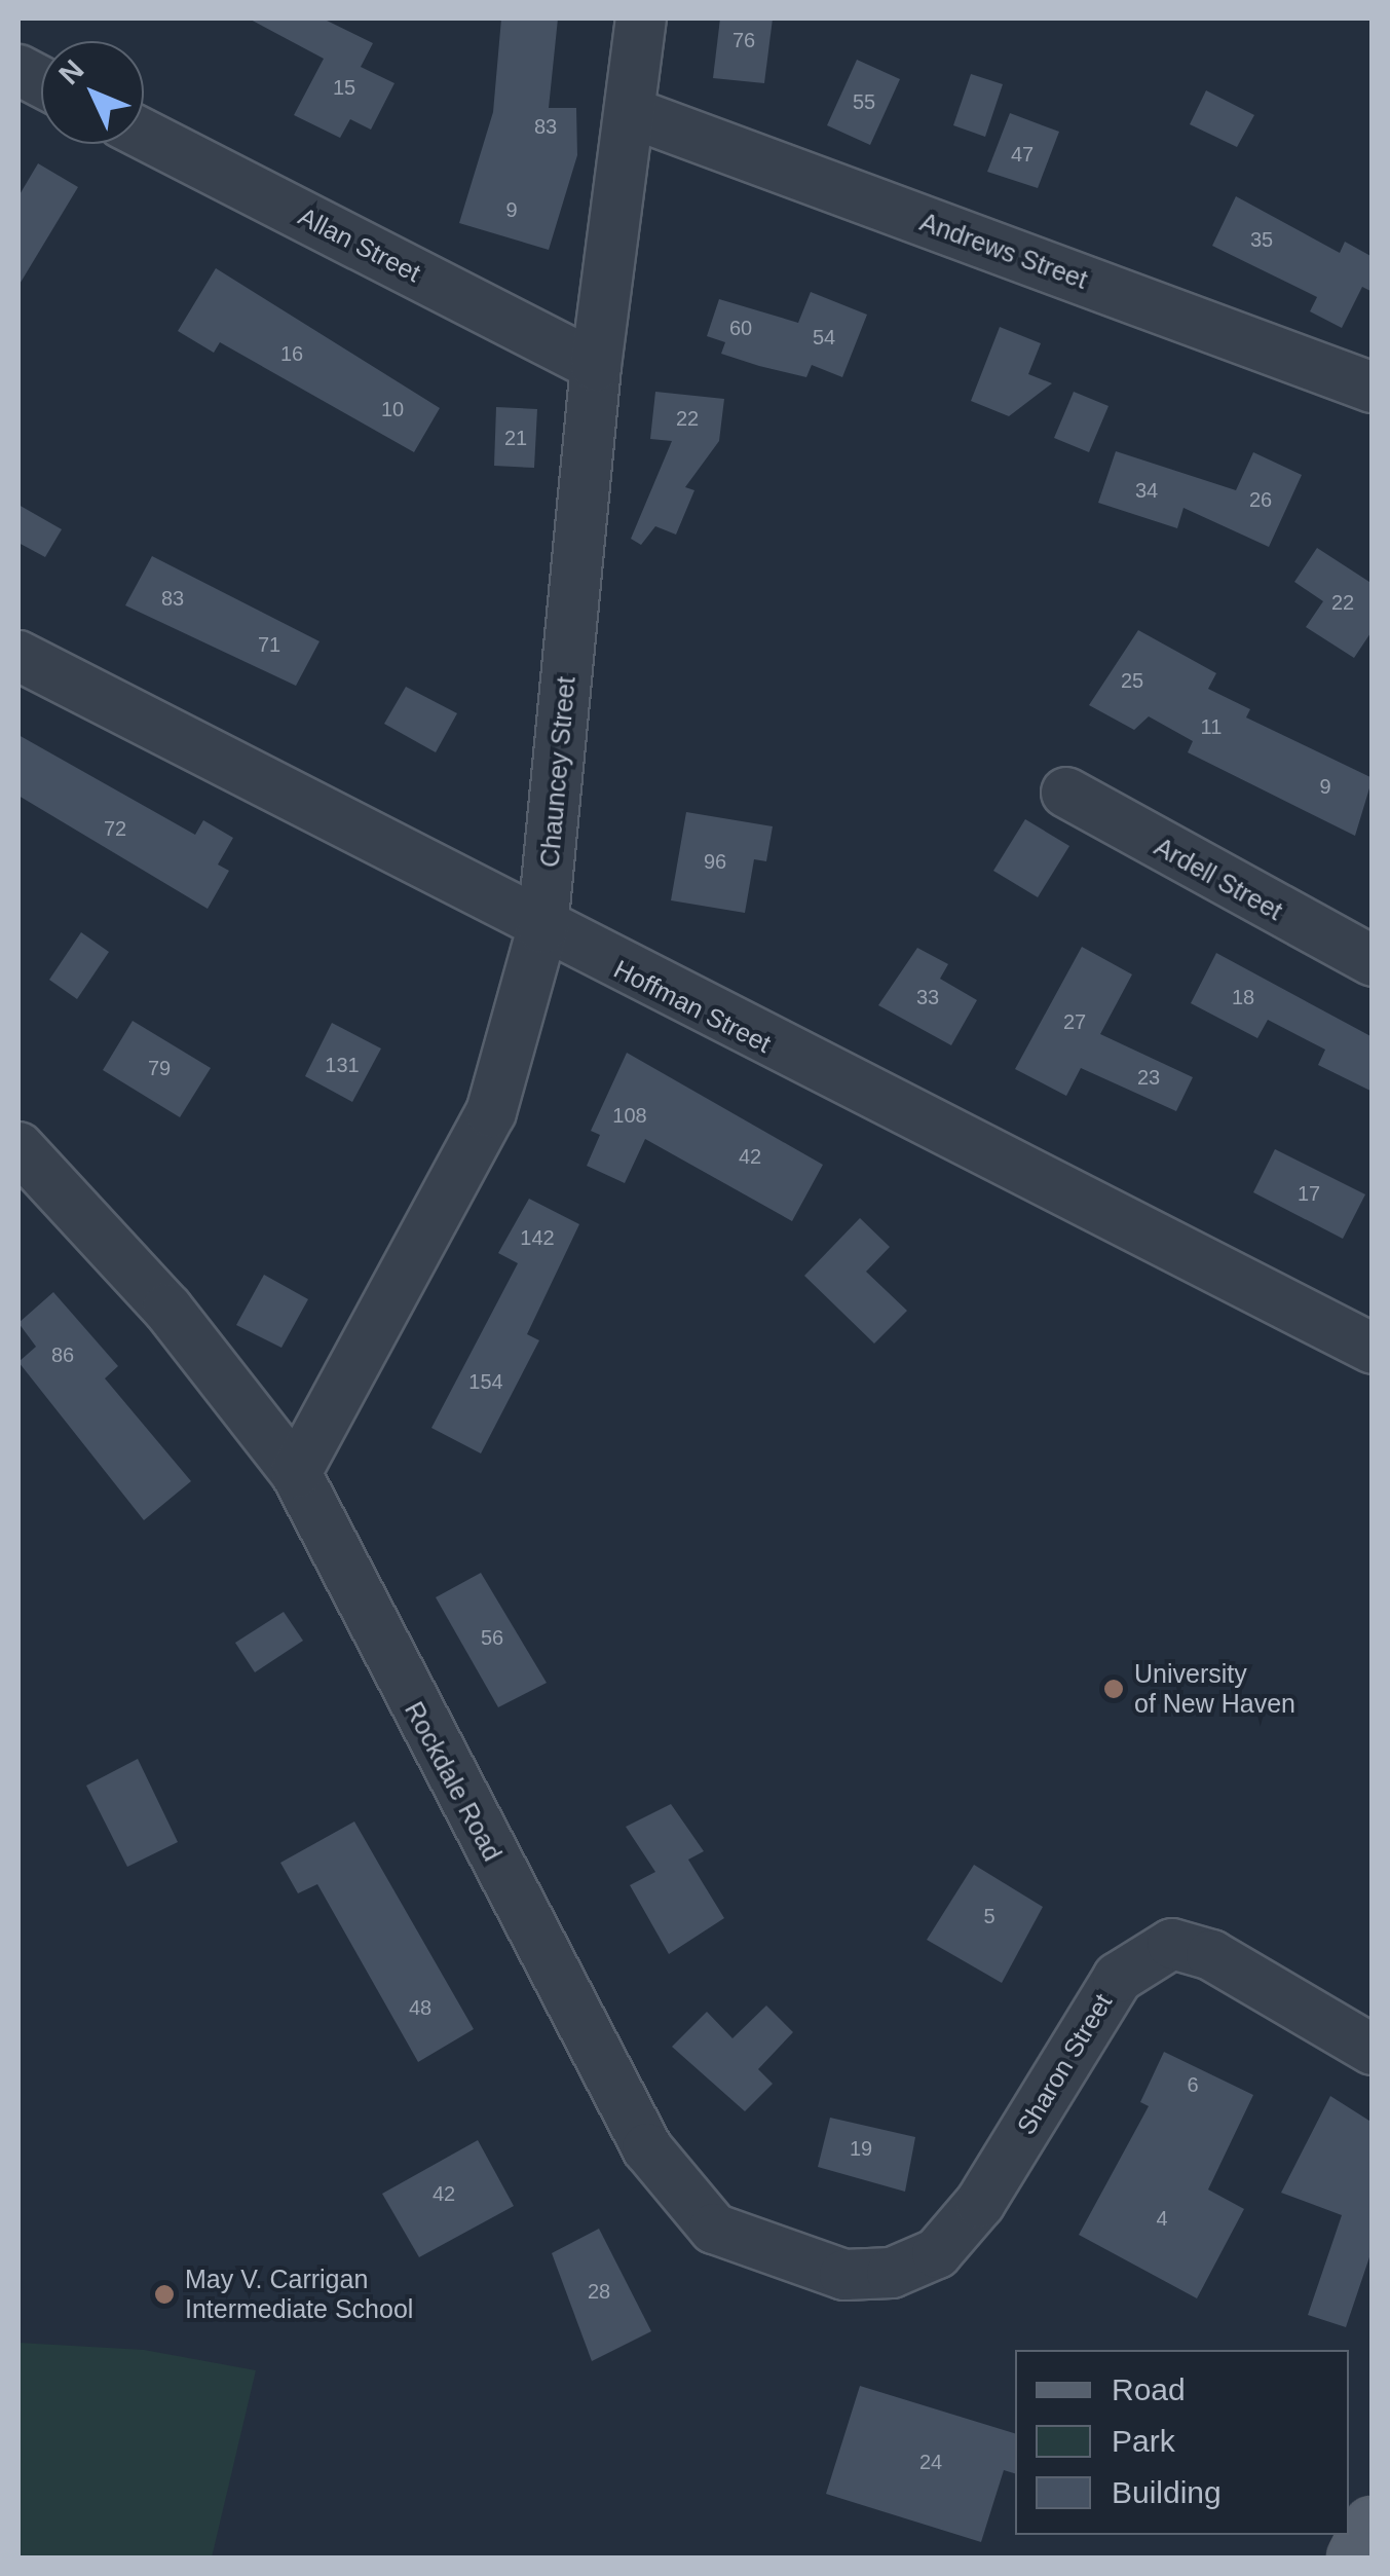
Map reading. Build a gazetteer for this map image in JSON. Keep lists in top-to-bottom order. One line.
{"streets":{"street":["Allan Street","Andrews Street","Chauncey Street","Ardell Street","Hoffman Street","Rockdale Road","Sharon Street"]},"crossings":[["Allan Street","Chauncey Street"],["Andrews Street","Chauncey Street"],["Chauncey Street","Hoffman Street"],["Chauncey Street","Rockdale Road"],["Rockdale Road","Sharon Street"]],"places":["University of New Haven","May V. Carrigan Intermediate School"],"house_numbers":["76","15","55","83","47","9","35","60","54","16","10","22","21","34","26","83","22","71","25","11","9","72","96","33","18","27","131","79","23","108","42","17","142","86","154","56","5","48","6","19","42","4","28","24"],"legend":["Road","Park","Building"],"north":"top left"}
